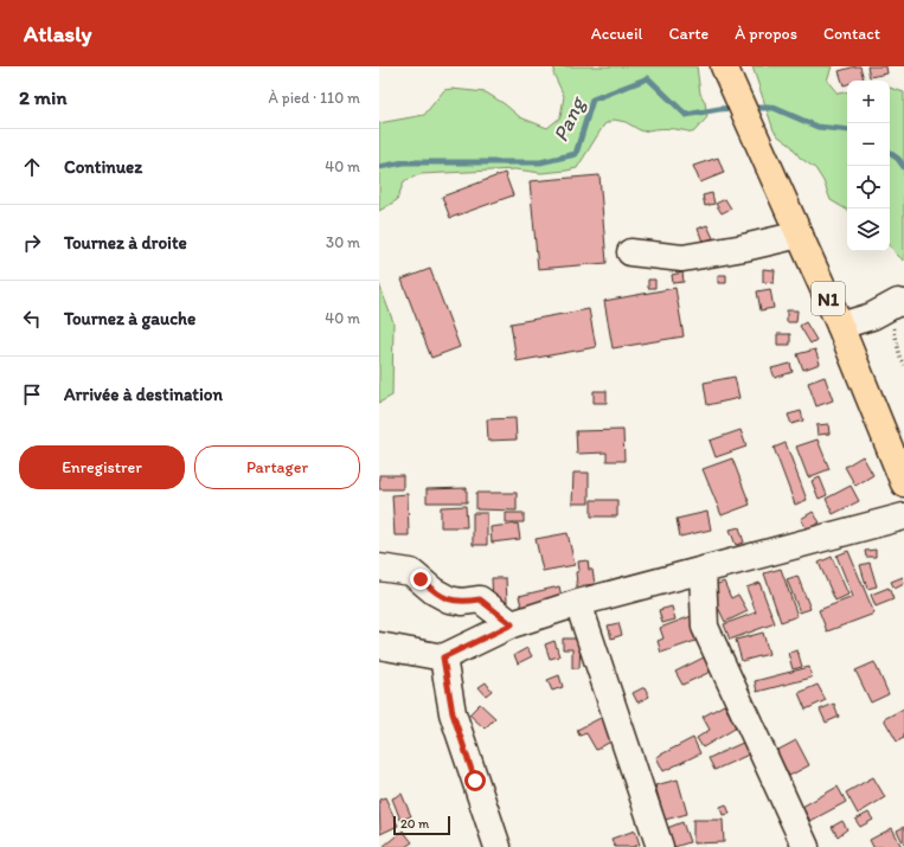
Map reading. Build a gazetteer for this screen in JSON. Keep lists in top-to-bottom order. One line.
{"streets":{"highway":["N1"]},"water":["Pang"],"scale_bar":"20 m","page":{"header":"Atlasly","nav":["Accueil","Carte","À propos","Contact"],"heading":["2 min","À pied · 110 m"],"map_buttons":["+","−"],"list":[["Continuez","40 m"],["Tournez à droite","30 m"],["Tournez à gauche","40 m"],"Arrivée à destination"],"buttons":["Enregistrer","Partager"],"scale":"20 m"}}
